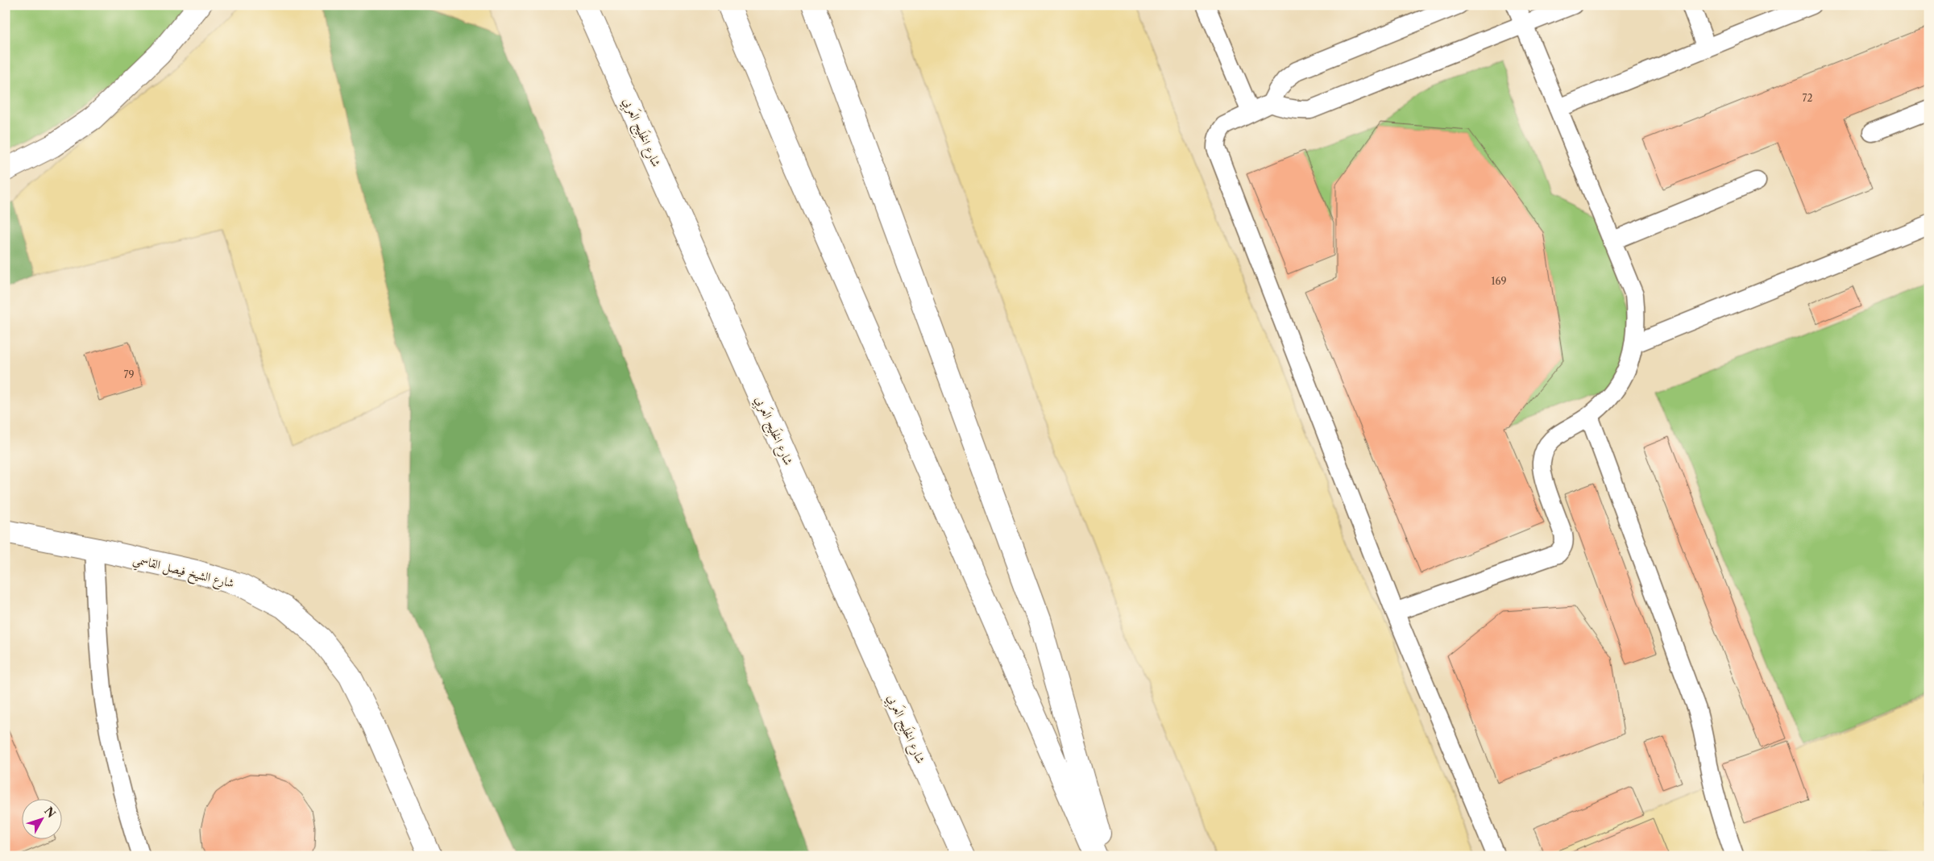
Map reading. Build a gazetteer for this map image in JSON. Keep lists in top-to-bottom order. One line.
{"streets":{"main road":["شارع الخَلِيج العَربِي","شارع الشيخ فيصل القاسمي"]},"house_numbers":["72","169","79"],"north":"top right"}
